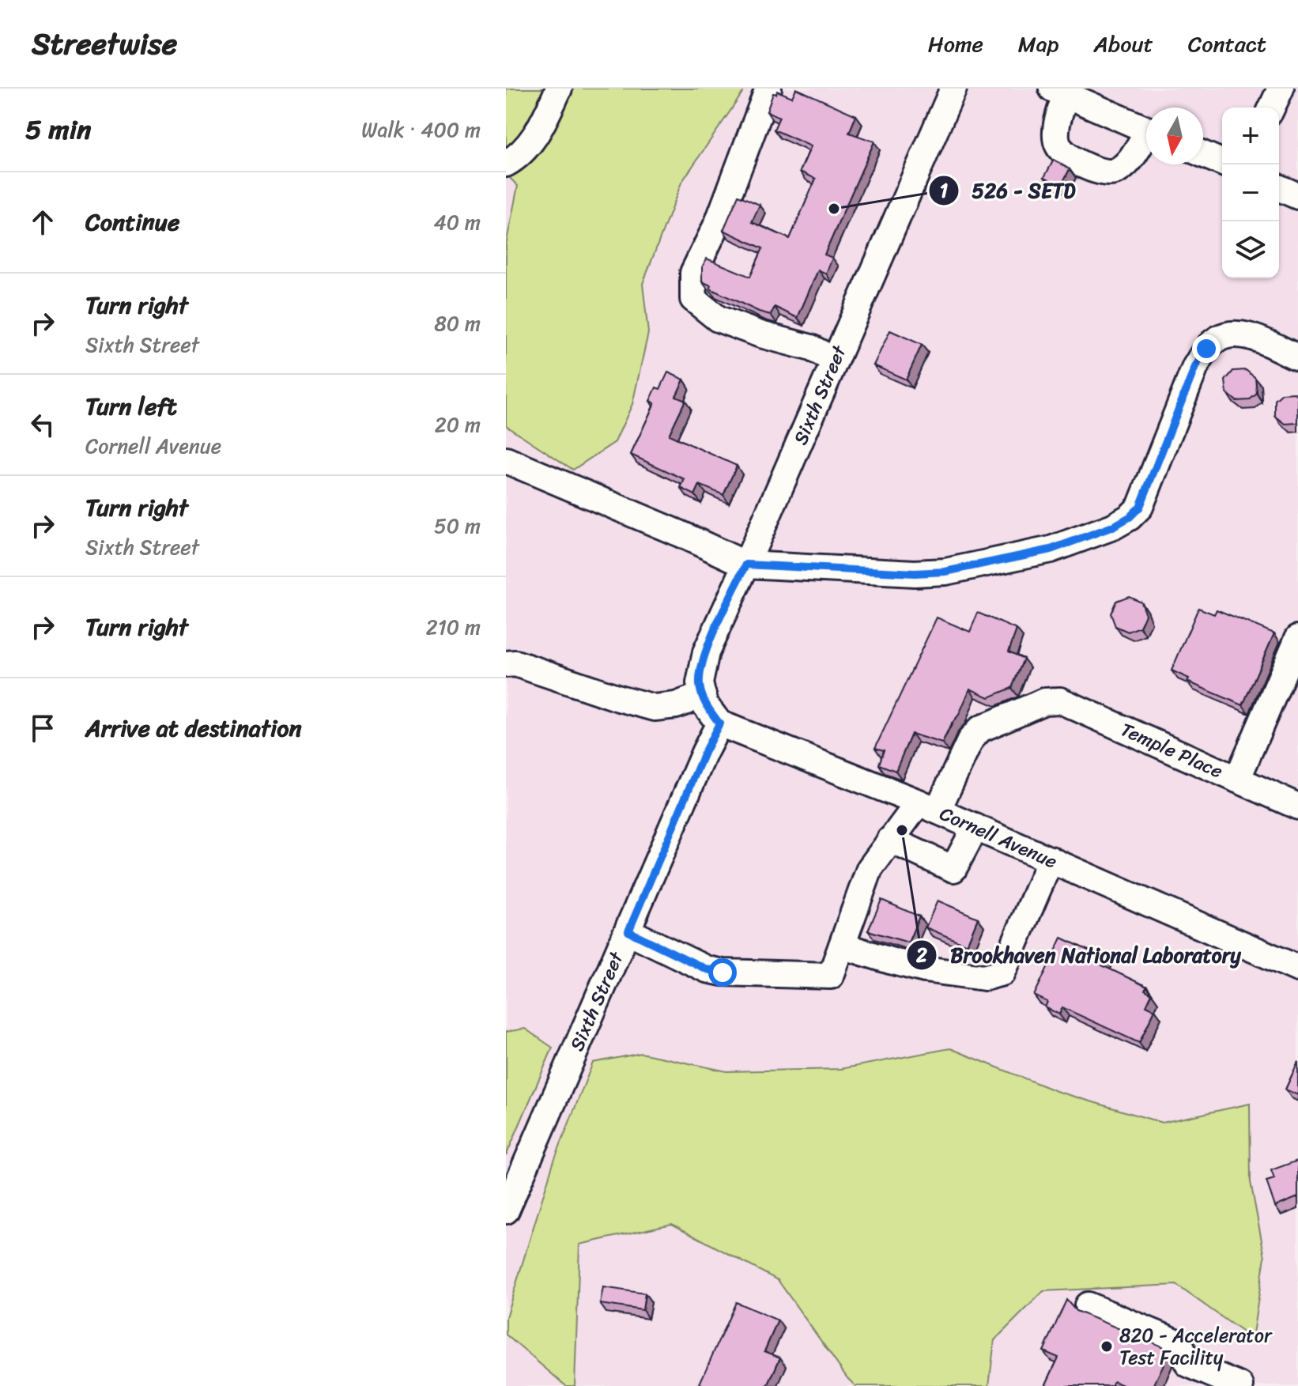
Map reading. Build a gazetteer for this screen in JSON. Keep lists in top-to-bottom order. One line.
{"streets":{"street":["Sixth Street","Temple Place","Cornell Avenue"]},"crossings":[["Sixth Street","Cornell Avenue"],["Temple Place","Cornell Avenue"]],"places":["526 - SETD","Brookhaven National Laboratory","820 - Accelerator Test Facility"],"north":"bottom","page":{"header":"Streetwise","nav":["Home","Map","About","Contact"],"heading":["5 min","Walk · 400 m"],"map_buttons":["+","−"],"list":[["Continue","40 m"],["Turn right","Sixth Street","80 m"],["Turn left","Cornell Avenue","20 m"],["Turn right","Sixth Street","50 m"],["Turn right","210 m"],"Arrive at destination"]}}
